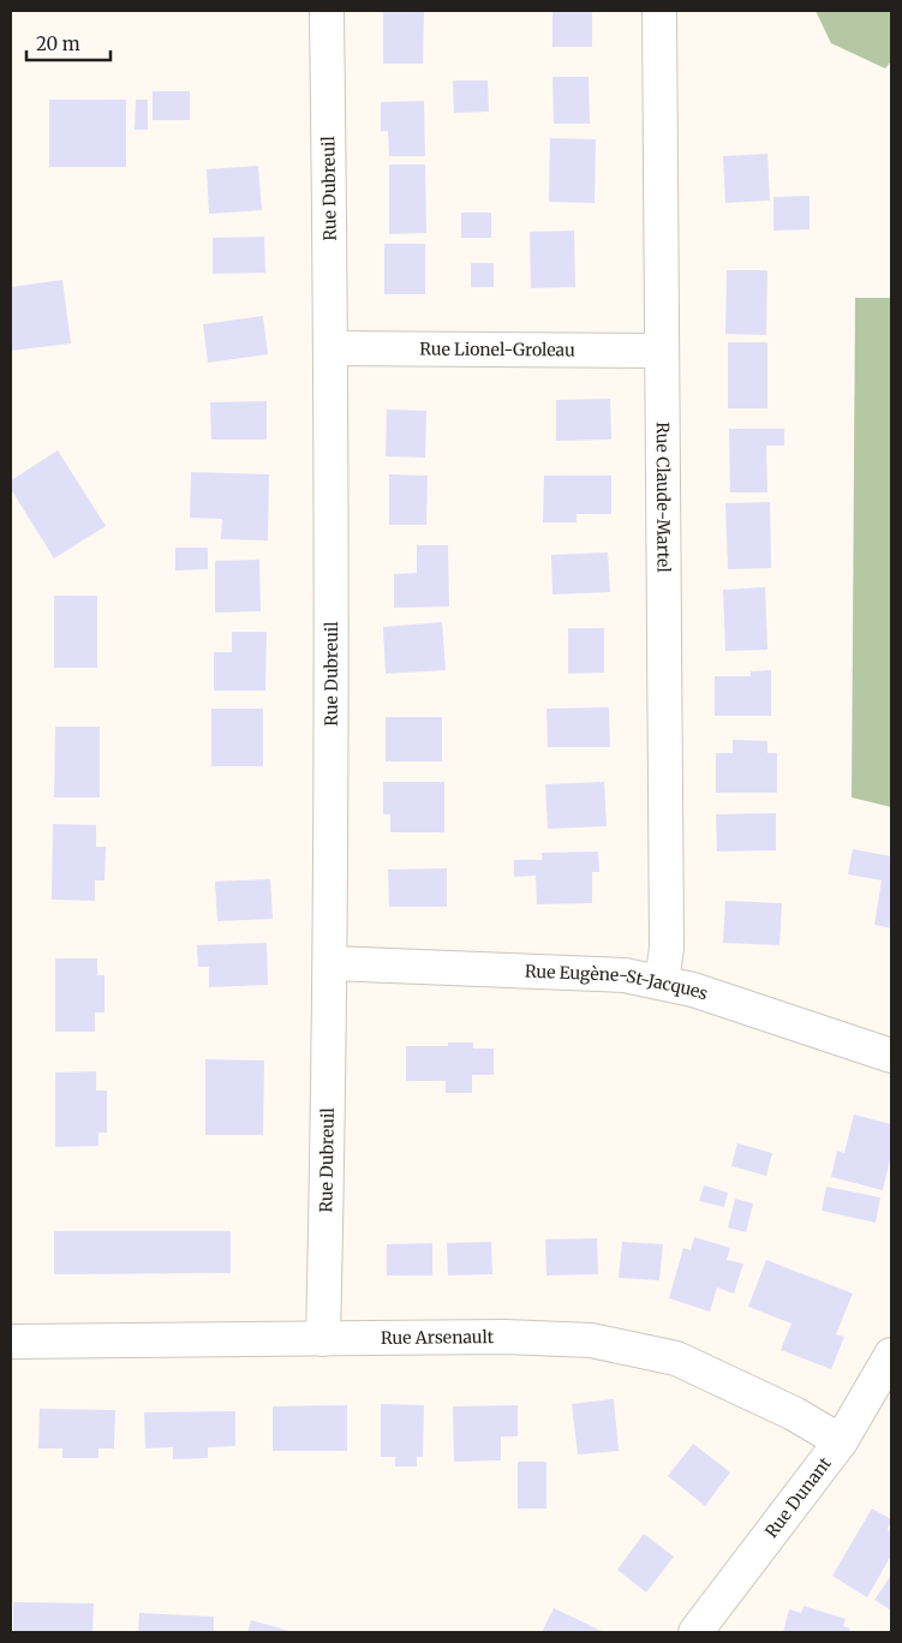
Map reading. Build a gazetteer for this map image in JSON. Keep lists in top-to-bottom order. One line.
{"streets":{"street":["Rue Dubreuil","Rue Lionel-Groleau","Rue Claude-Martel","Rue Eugène-St-Jacques","Rue Arsenault","Rue Dunant"]},"crossings":[["Rue Dubreuil","Rue Lionel-Groleau"],["Rue Dubreuil","Rue Eugène-St-Jacques"],["Rue Dubreuil","Rue Arsenault"],["Rue Lionel-Groleau","Rue Claude-Martel"],["Rue Claude-Martel","Rue Eugène-St-Jacques"],["Rue Arsenault","Rue Dunant"]],"scale_bar":"20 m"}
